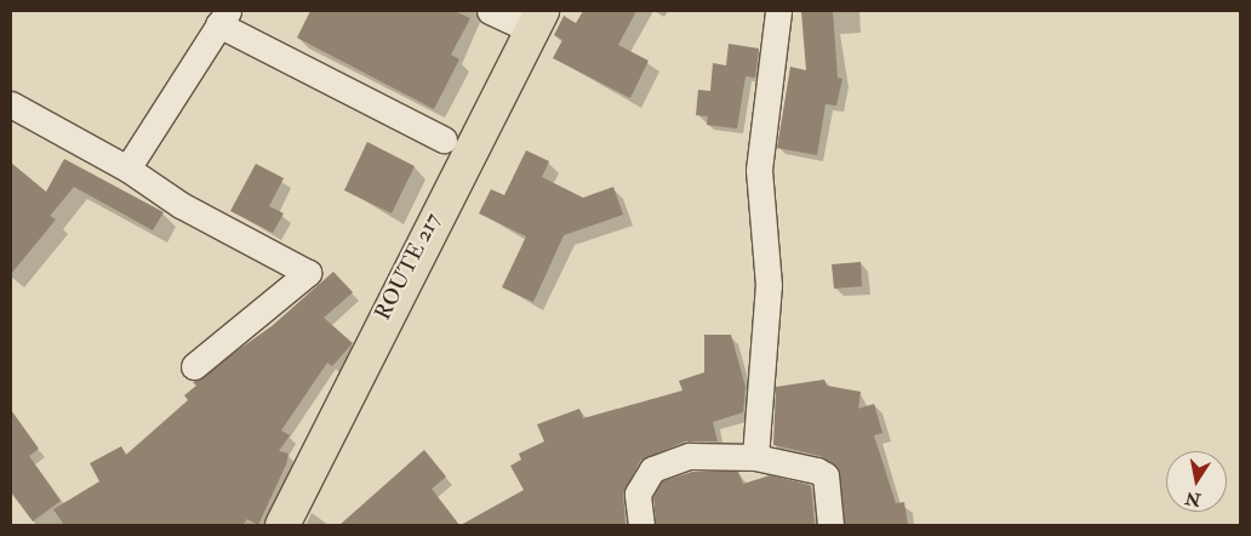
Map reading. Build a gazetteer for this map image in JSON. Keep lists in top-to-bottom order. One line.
{"streets":{"main road":["ROUTE 217"]},"north":"bottom"}
